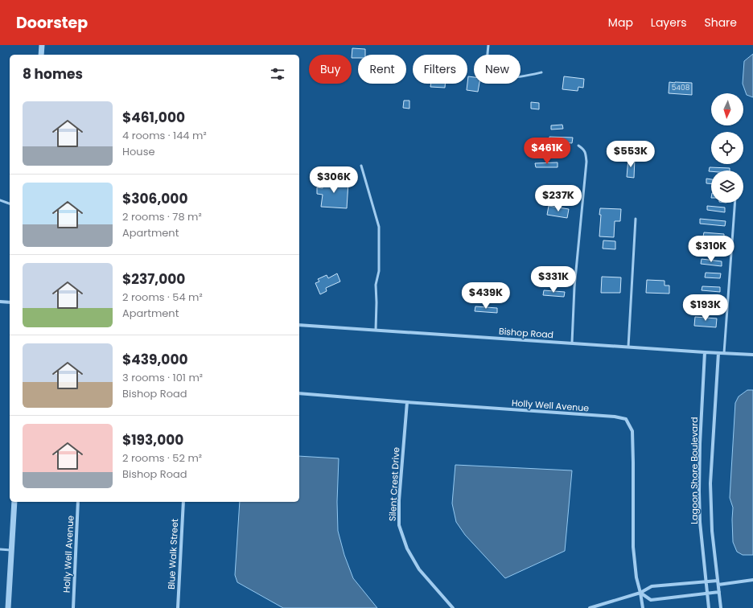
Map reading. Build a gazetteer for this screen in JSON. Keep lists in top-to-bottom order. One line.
{"streets":{"street":["Bishop Road","Holly Well Avenue","Lagoon Shore Boulevard","Silent Crest Drive","Blue Walk Street"]},"crossings":[["Bishop Road","Lagoon Shore Boulevard"],["Holly Well Avenue","Silent Crest Drive"]],"house_numbers":["5408"],"north":"bottom","page":{"header":"Doorstep","nav":["Map","Layers","Share"],"chip":["Buy","Rent","Filters","New"],"heading":"8 homes","list":[{"name":"$461,000","note":"4 rooms · 144 m² · House"},{"name":"$306,000","note":"2 rooms · 78 m² · Apartment"},{"name":"$237,000","note":"2 rooms · 54 m² · Apartment"},{"name":"$439,000","note":"3 rooms · 101 m² · Bishop Road"},{"name":"$193,000","note":"2 rooms · 52 m² · Bishop Road"}],"price":["$461K","$553K","$306K","$237K","$310K","$331K","$439K","$193K"]}}
